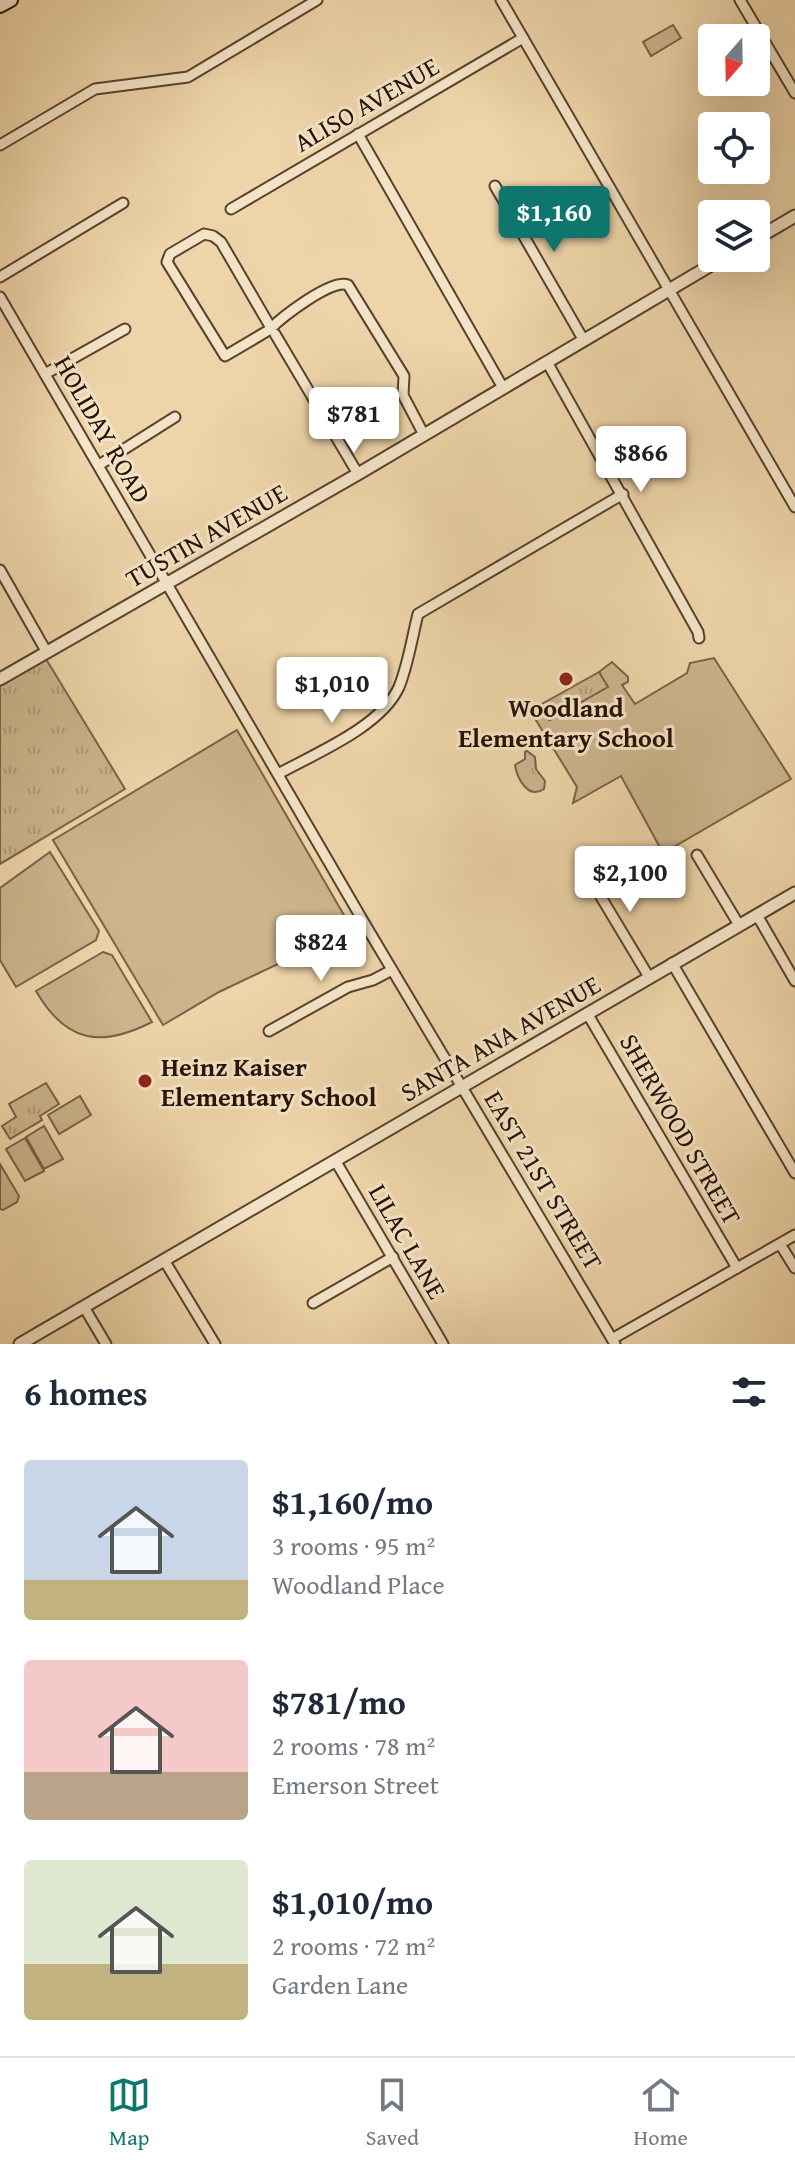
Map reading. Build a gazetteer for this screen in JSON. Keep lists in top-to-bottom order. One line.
{"streets":{"street":["ALISO AVENUE","HOLIDAY ROAD","TUSTIN AVENUE","SANTA ANA AVENUE","SHERWOOD STREET","EAST 21ST STREET","LILAC LANE"]},"crossings":[["HOLIDAY ROAD","TUSTIN AVENUE"],["HOLIDAY ROAD","EAST 21ST STREET"],["TUSTIN AVENUE","EAST 21ST STREET"],["SANTA ANA AVENUE","SHERWOOD STREET"],["SANTA ANA AVENUE","EAST 21ST STREET"],["SANTA ANA AVENUE","LILAC LANE"]],"places":["Woodland Elementary School","Heinz Kaiser Elementary School"],"north":"bottom","page":{"price":["$1,160","$781","$866","$1,010","$2,100","$824"],"heading":"6 homes","list":[{"name":"$1,160/mo","note":"3 rooms · 95 m² · Woodland Place"},{"name":"$781/mo","note":"2 rooms · 78 m² · Emerson Street"},{"name":"$1,010/mo","note":"2 rooms · 72 m² · Garden Lane"}],"tabs":["Map","Saved","Home"]}}
